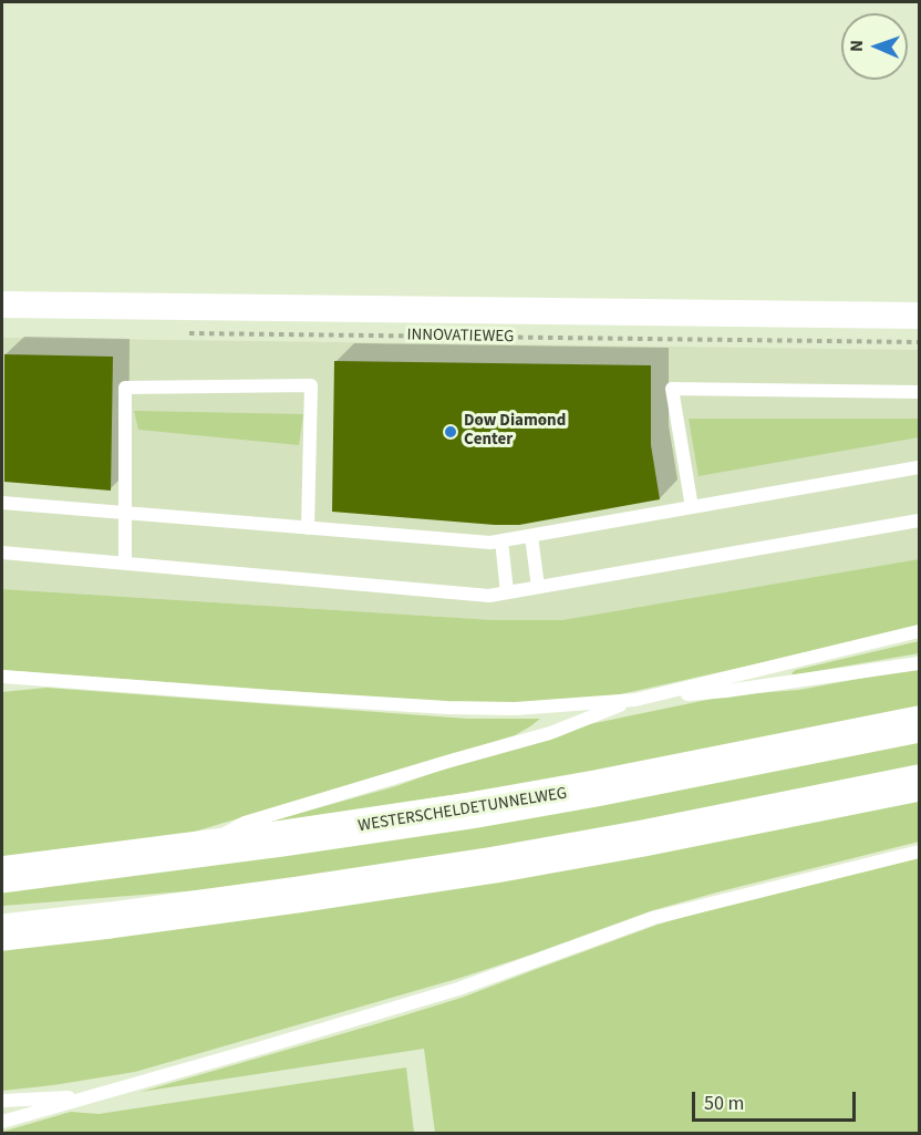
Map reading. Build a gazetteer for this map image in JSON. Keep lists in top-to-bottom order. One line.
{"streets":{"highway":["WESTERSCHELDETUNNELWEG"],"street":["INNOVATIEWEG"]},"places":["Dow Diamond Center"],"scale_bar":"50 m","north":"left"}
